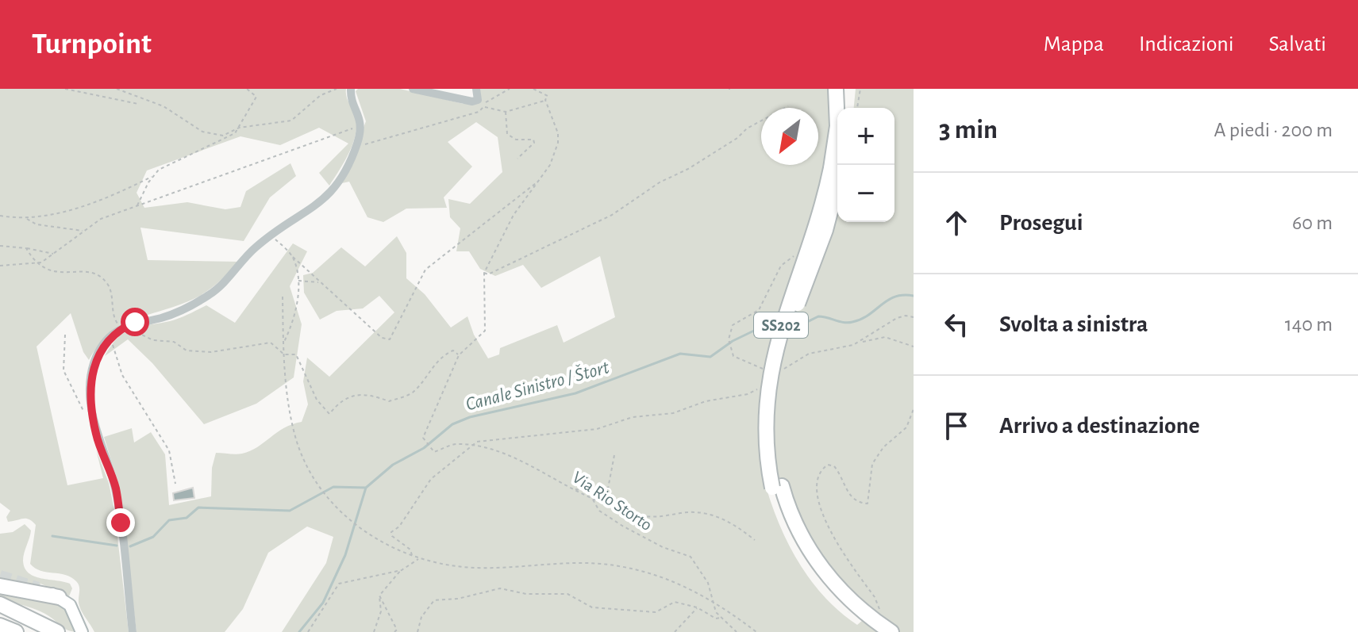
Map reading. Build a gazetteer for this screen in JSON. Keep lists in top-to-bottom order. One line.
{"streets":{"highway":["SS202"],"path":["Via Rio Storto"]},"water":["Canale Sinistro / Štort"],"north":"bottom left","page":{"header":"Turnpoint","nav":["Mappa","Indicazioni","Salvati"],"heading":["3 min","A piedi · 200 m"],"map_buttons":["+","−"],"list":[["Prosegui","60 m"],["Svolta a sinistra","140 m"],"Arrivo a destinazione"]}}
